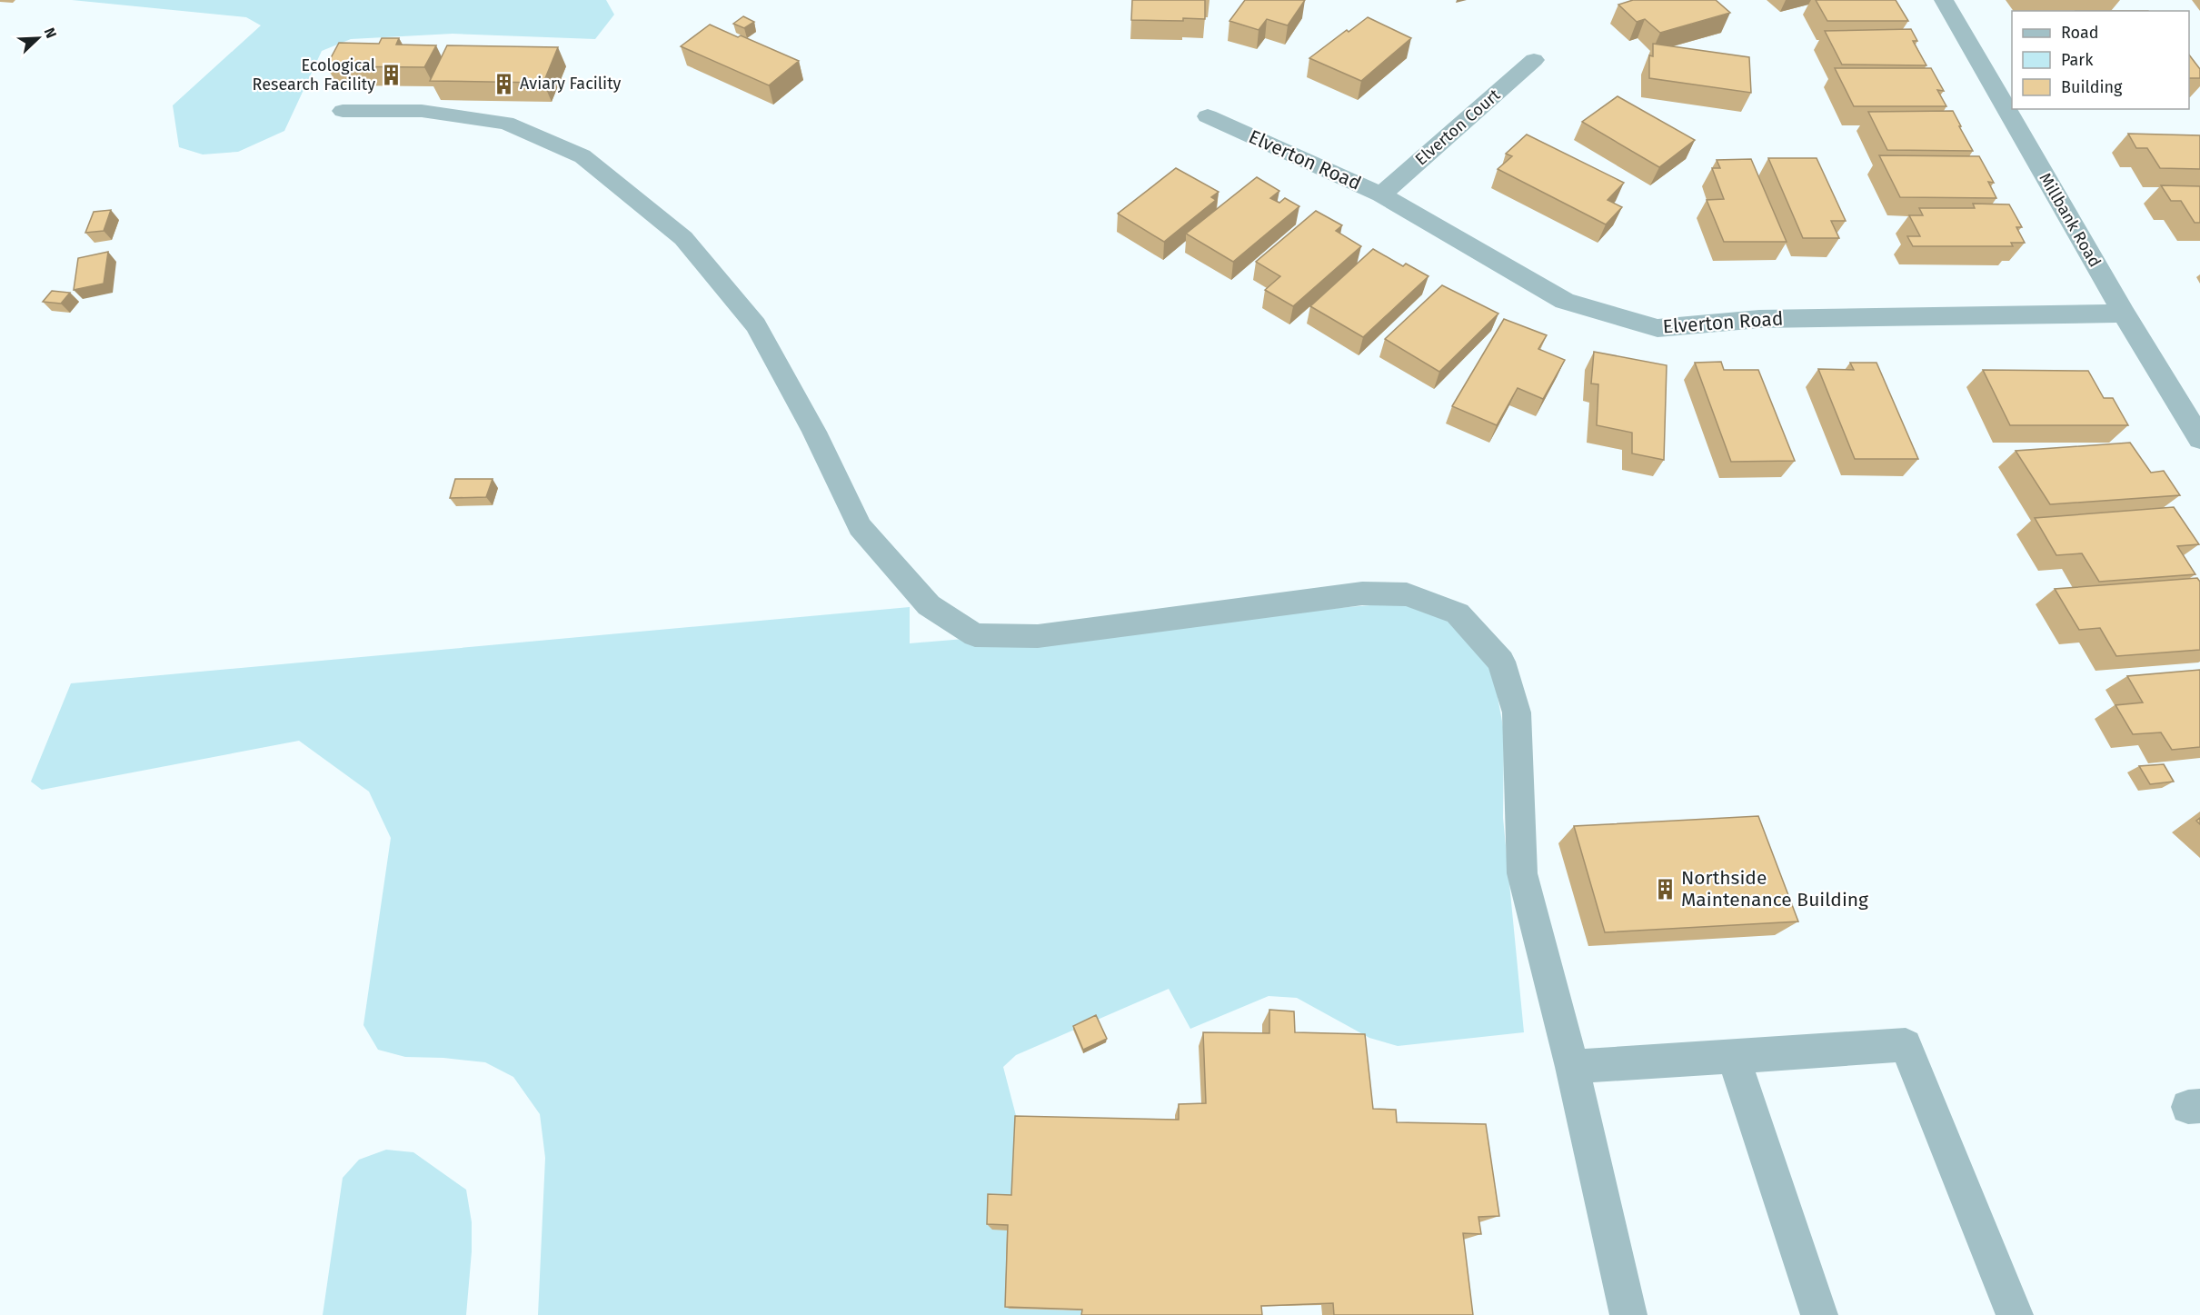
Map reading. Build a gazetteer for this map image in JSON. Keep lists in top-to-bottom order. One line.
{"streets":{"street":["Elverton Court","Elverton Road","Millbank Road"]},"crossings":[["Elverton Court","Elverton Road"],["Elverton Road","Millbank Road"]],"places":{"building":["Ecological Research Facility","Aviary Facility","Northside Maintenance Building"]},"legend":["Road","Park","Building"],"north":"top right"}
